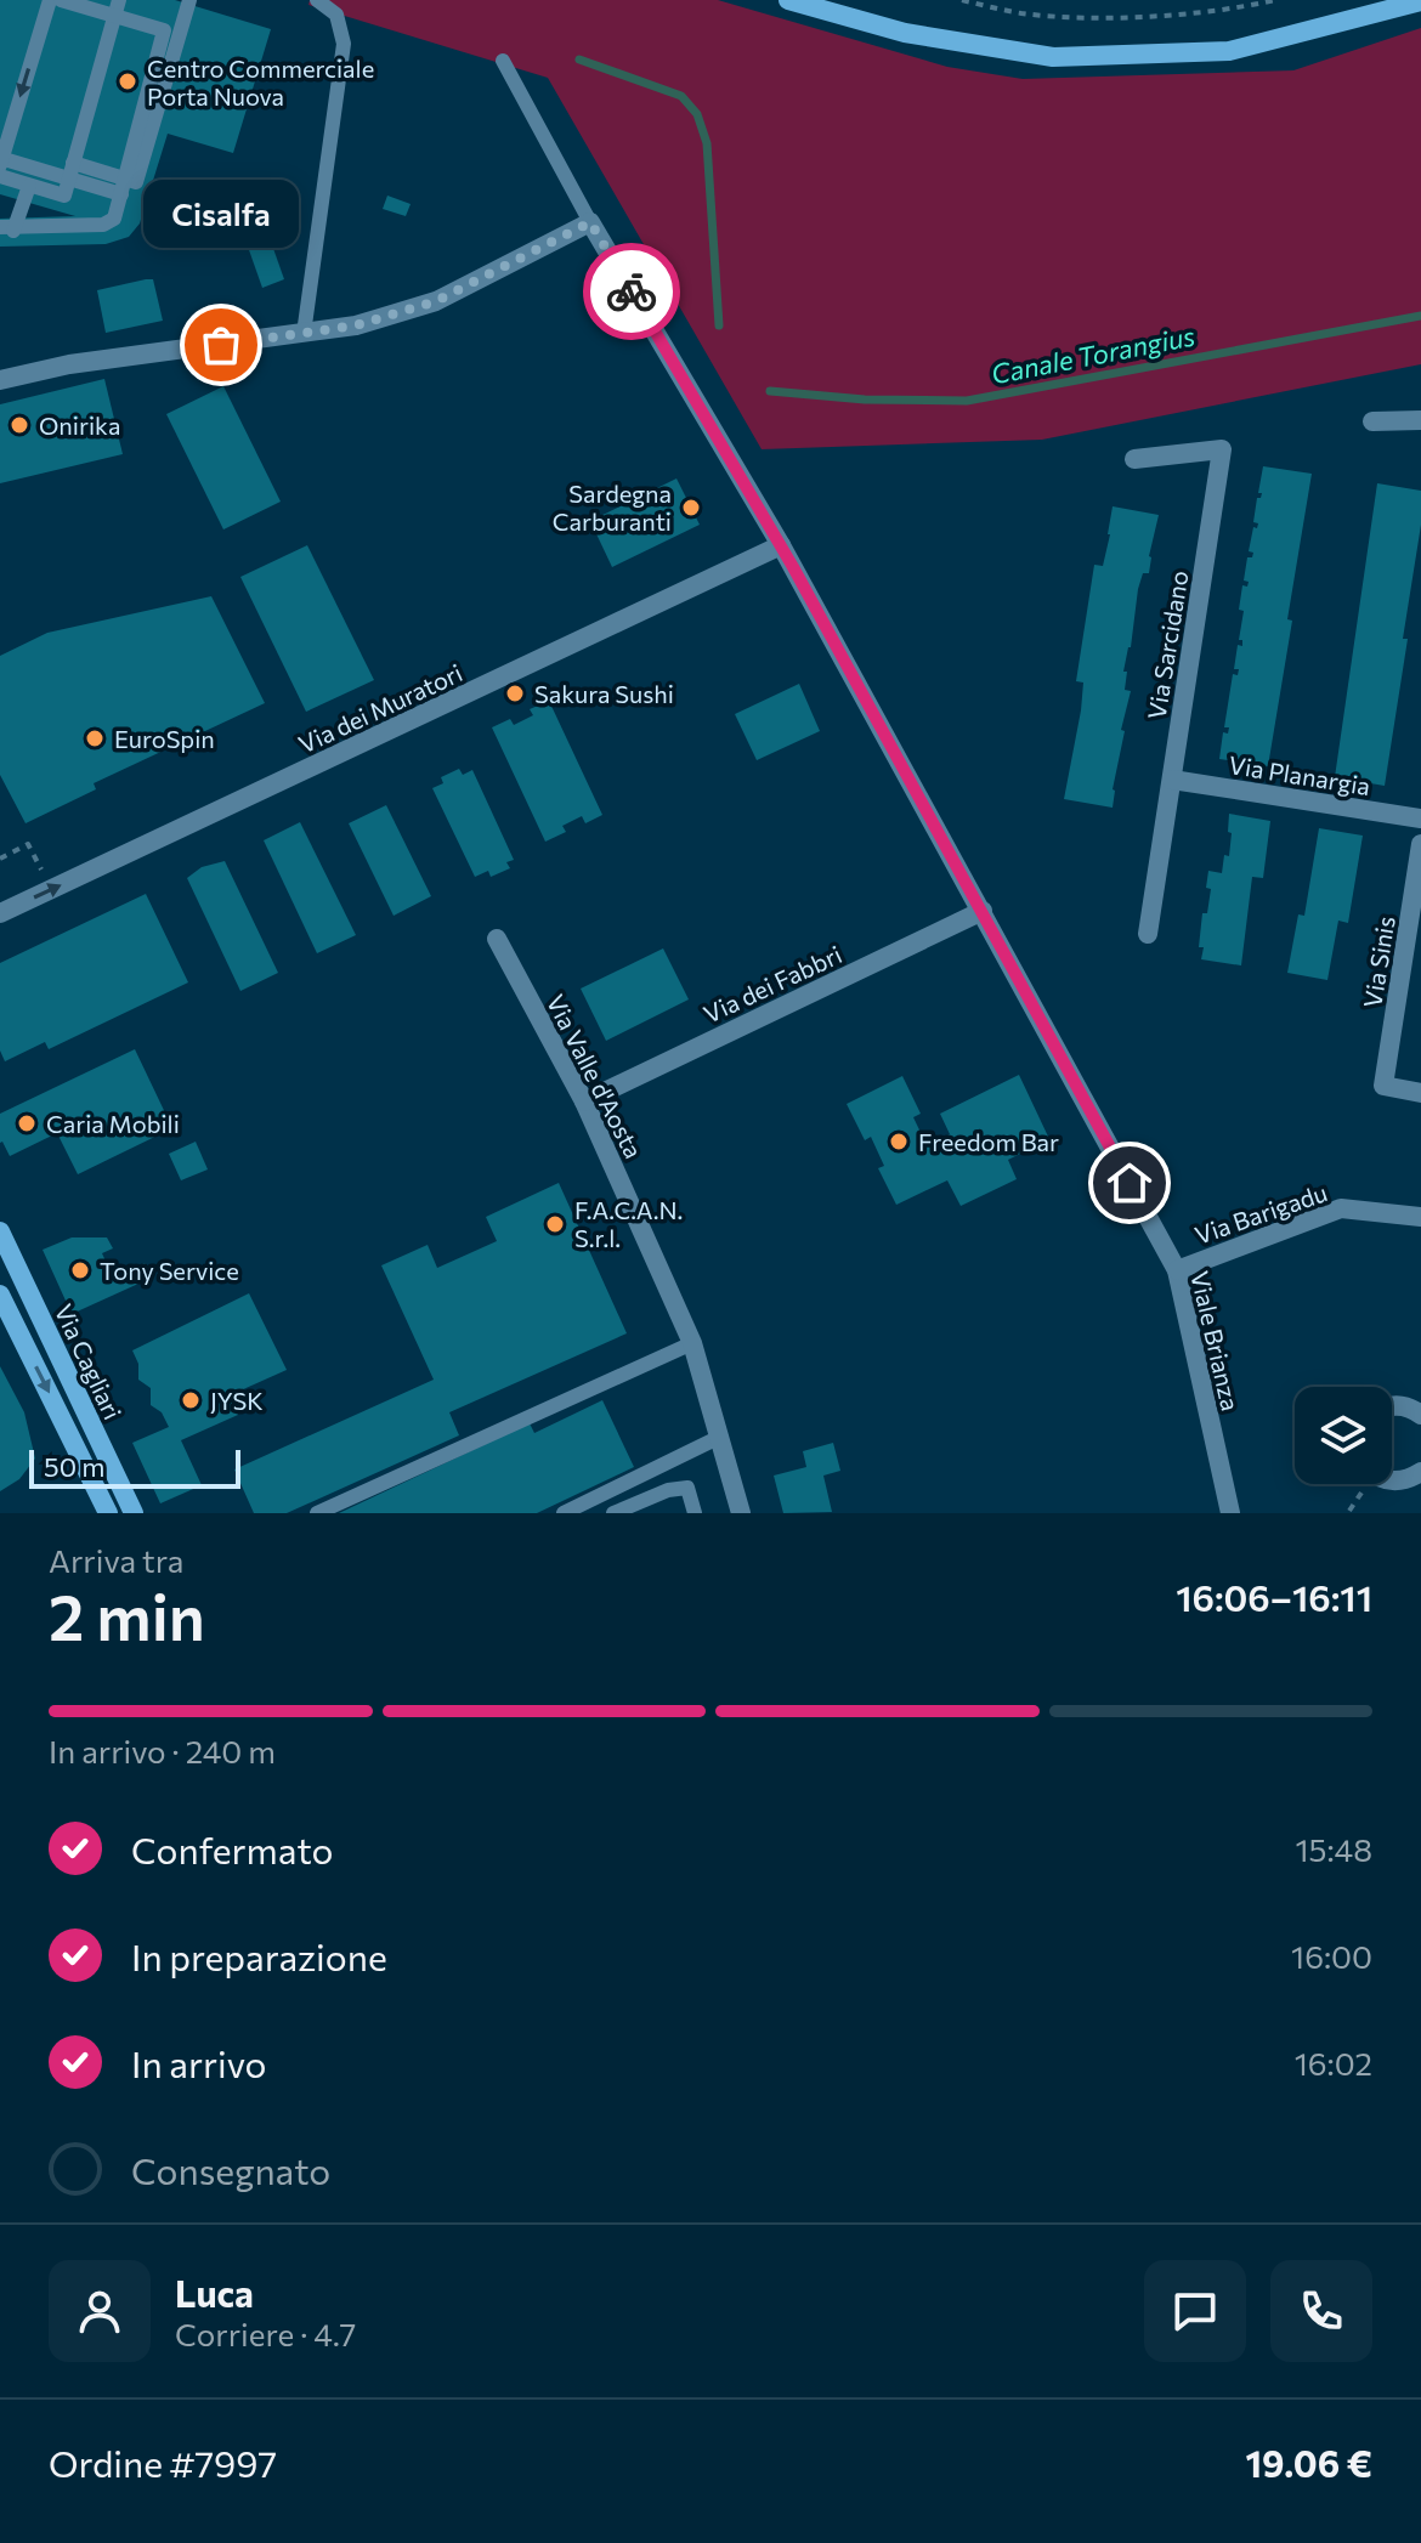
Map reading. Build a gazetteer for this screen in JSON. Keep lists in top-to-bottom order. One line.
{"streets":{"main road":["Via Cagliari"],"street":["Via Sarcidano","Via dei Muratori","Via Planargia","Via Sinis","Via dei Fabbri","Via Valle d'Aosta","Via Barigadu","Viale Brianza"]},"crossings":[["Via Sarcidano","Via Planargia"],["Via dei Muratori","Viale Brianza"],["Via dei Fabbri","Via Valle d'Aosta"],["Via dei Fabbri","Viale Brianza"],["Via Barigadu","Viale Brianza"]],"water":["Canale Torangius"],"places":["Centro Commerciale Porta Nuova","Cisalfa","Onirika","Sardegna Carburanti","Sakura Sushi","EuroSpin","Caria Mobili","Freedom Bar","F.A.C.A.N. S.r.l.","Tony Service","JYSK"],"scale_bar":"50 m","page":{"bubble":"Cisalfa","scale":"50 m","heading":["2 min","Arriva tra","16:06–16:11"],"panel":["Luca","Corriere · 4.7","Ordine #7997","19.06 €"],"bar":"In arrivo · 240 m","list":[["Confermato","15:48"],["In preparazione","16:00"],["In arrivo","16:02"],"Consegnato"]}}
